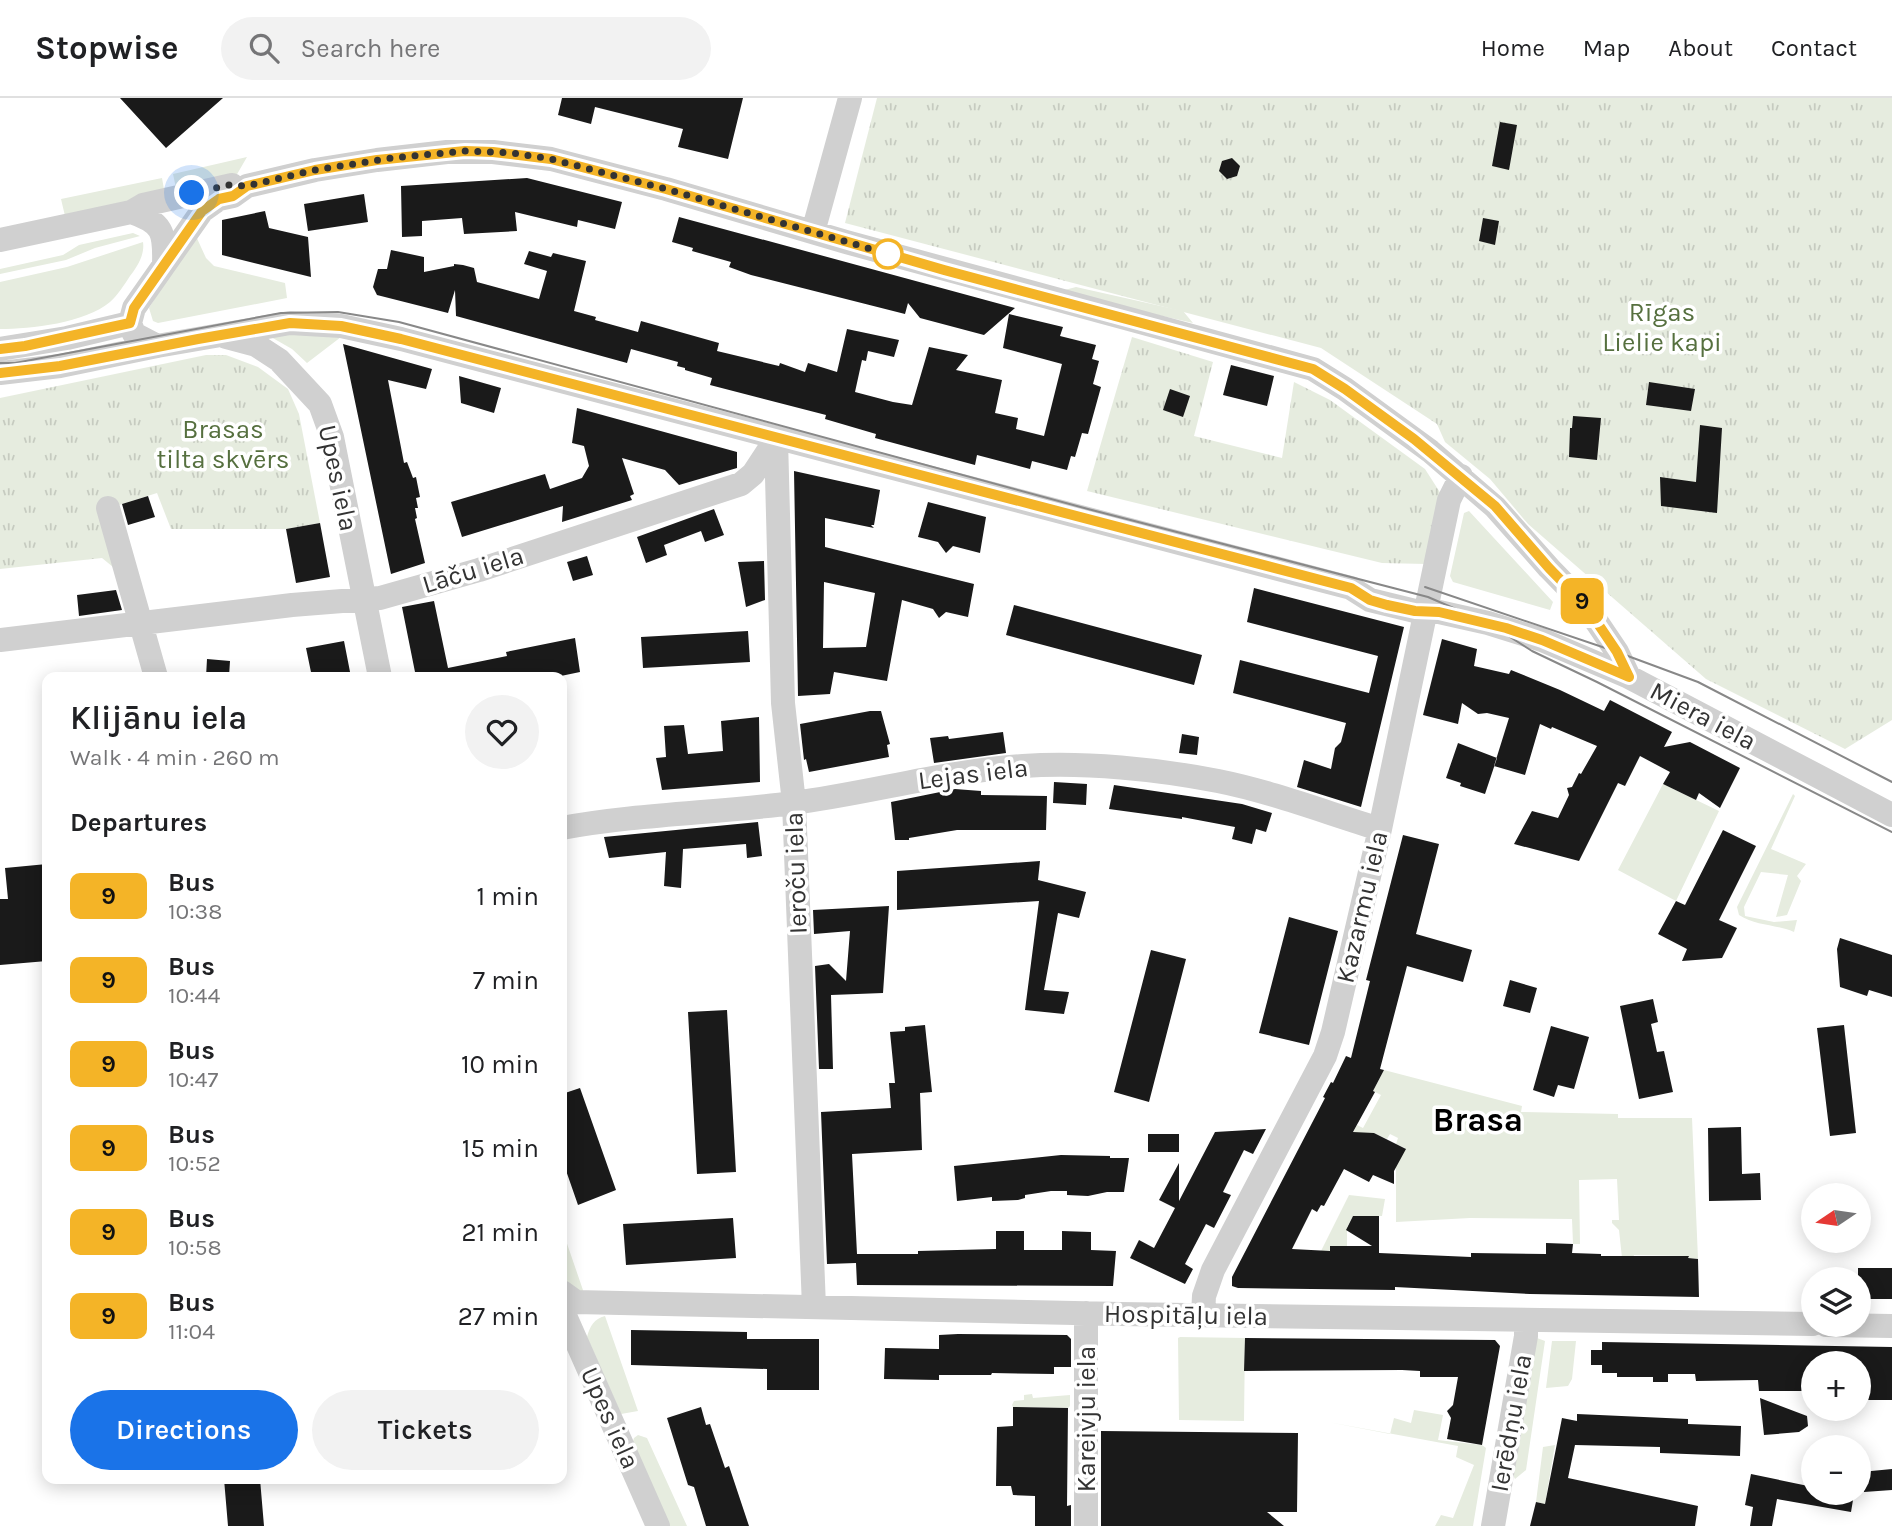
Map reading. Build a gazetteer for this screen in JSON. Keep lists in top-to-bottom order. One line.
{"streets":{"street":["Upes iela","Lāču iela","Miera iela","Lejas iela","Ieroču iela","Kazarmu iela","Hospitāļu iela","Kareivju iela","Ierēdņu iela"]},"crossings":[["Upes iela","Lāču iela"],["Upes iela","Miera iela"],["Lāču iela","Miera iela"],["Lāču iela","Ieroču iela"],["Miera iela","Ieroču iela"],["Miera iela","Kazarmu iela"],["Lejas iela","Ieroču iela"],["Lejas iela","Kazarmu iela"],["Ieroču iela","Hospitāļu iela"],["Kazarmu iela","Hospitāļu iela"],["Hospitāļu iela","Kareivju iela"],["Hospitāļu iela","Ierēdņu iela"]],"districts":["Brasa"],"parks":["Rīgas Lielie kapi","Brasas tilta skvērs"],"lines":["bus line 9"],"north":"left","page":{"header":"Stopwise","search":"Search here","nav":["Home","Map","About","Contact"],"on_map":"9","heading":[["Klijānu iela","Walk · 4 min · 260 m"],"Departures"],"list":[{"mark":"9","name":"Bus","note":"10:38","value":"1 min"},{"mark":"9","name":"Bus","note":"10:44","value":"7 min"},{"mark":"9","name":"Bus","note":"10:47","value":"10 min"},{"mark":"9","name":"Bus","note":"10:52","value":"15 min"},{"mark":"9","name":"Bus","note":"10:58","value":"21 min"},{"mark":"9","name":"Bus","note":"11:04","value":"27 min"}],"map_buttons":["+","−"],"buttons":["Directions","Tickets"]}}
